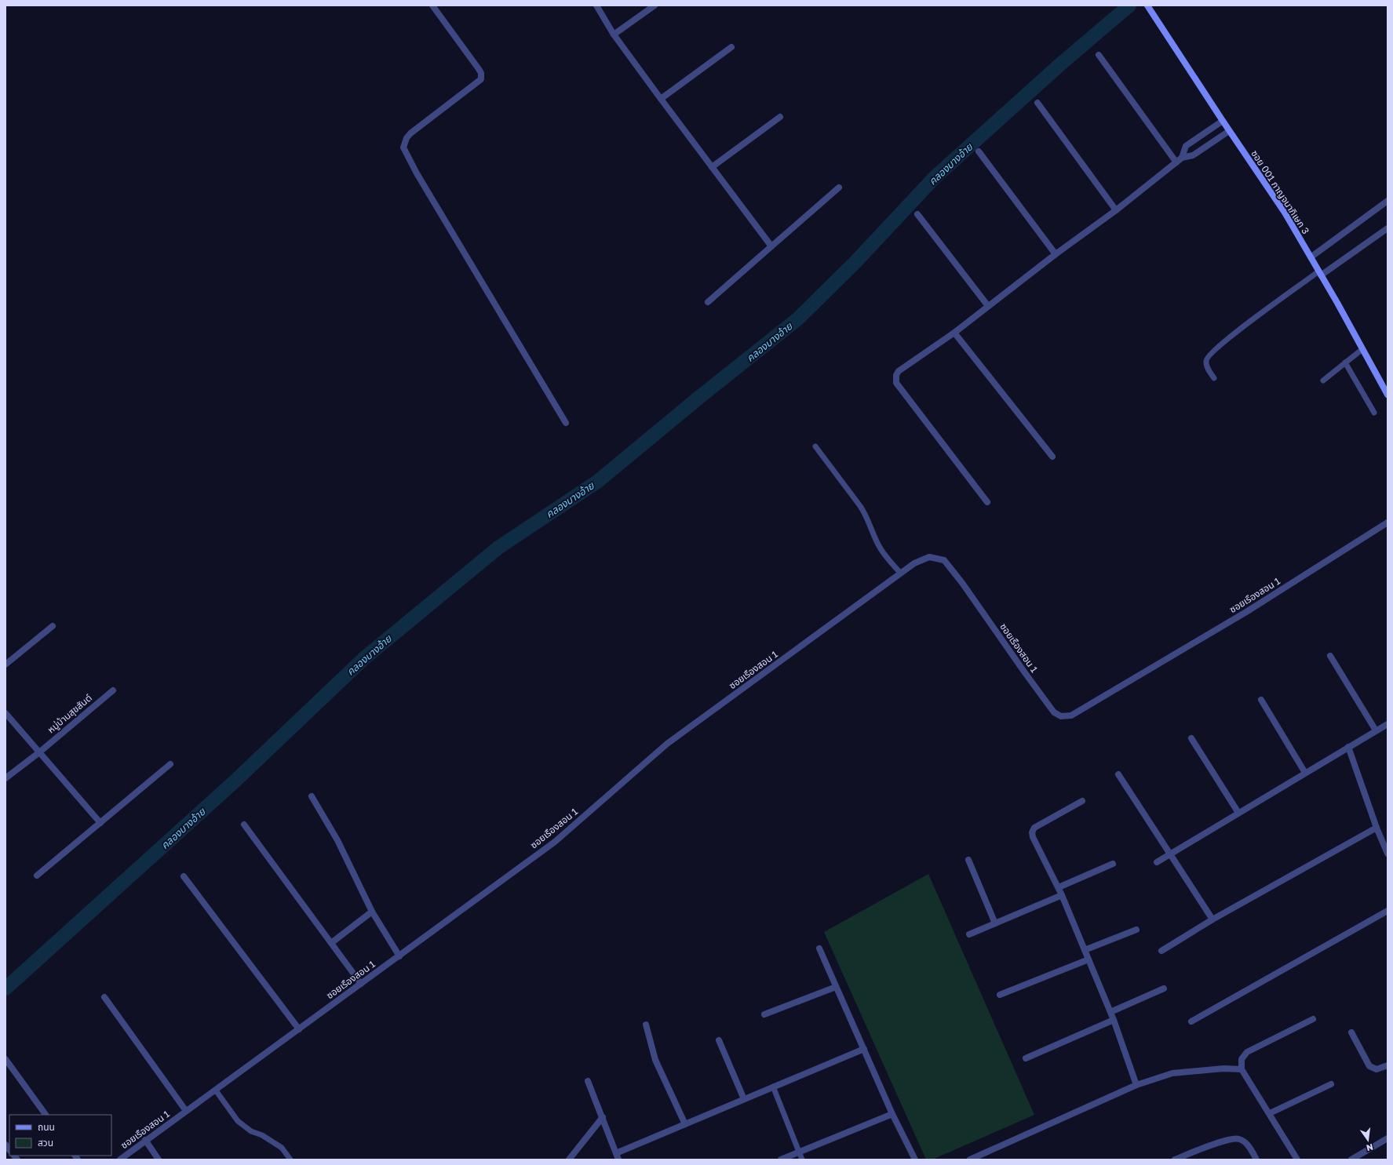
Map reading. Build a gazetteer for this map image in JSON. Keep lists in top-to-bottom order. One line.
{"streets":{"street":["ซอย 001 กาญจนาภิเษก 3","ซอยเรืองสอน 1","หมู่บ้านสุขสันต์"]},"water":["คลองบางอ้าย"],"legend":["ถนน","สวน"],"north":"bottom"}
